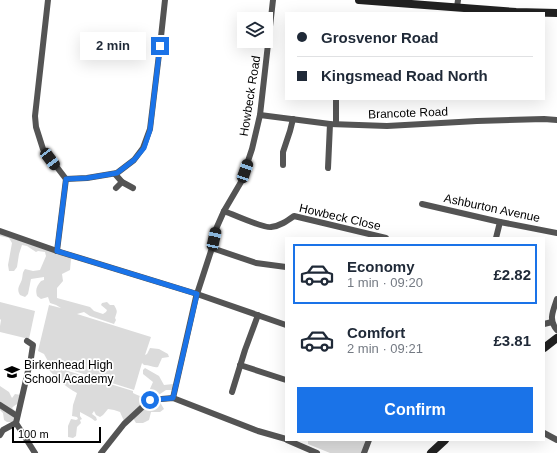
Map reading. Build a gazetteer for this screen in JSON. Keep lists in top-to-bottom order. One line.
{"streets":{"street":["Howbeck Road","Brancote Road","Ashburton Avenue","Howbeck Close"]},"crossings":[["Howbeck Road","Brancote Road"],["Howbeck Road","Howbeck Close"]],"places":{"school or university":["Birkenhead High School Academy"]},"scale_bar":"100 m","page":{"banner":["Grosvenor Road","Kingsmead Road North"],"bubble":"2 min","list":[{"name":"Economy","note":"1 min · 09:20","value":"£2.82"},{"name":"Comfort","note":"2 min · 09:21","value":"£3.81"}],"buttons":"Confirm","scale":"100 m"}}
